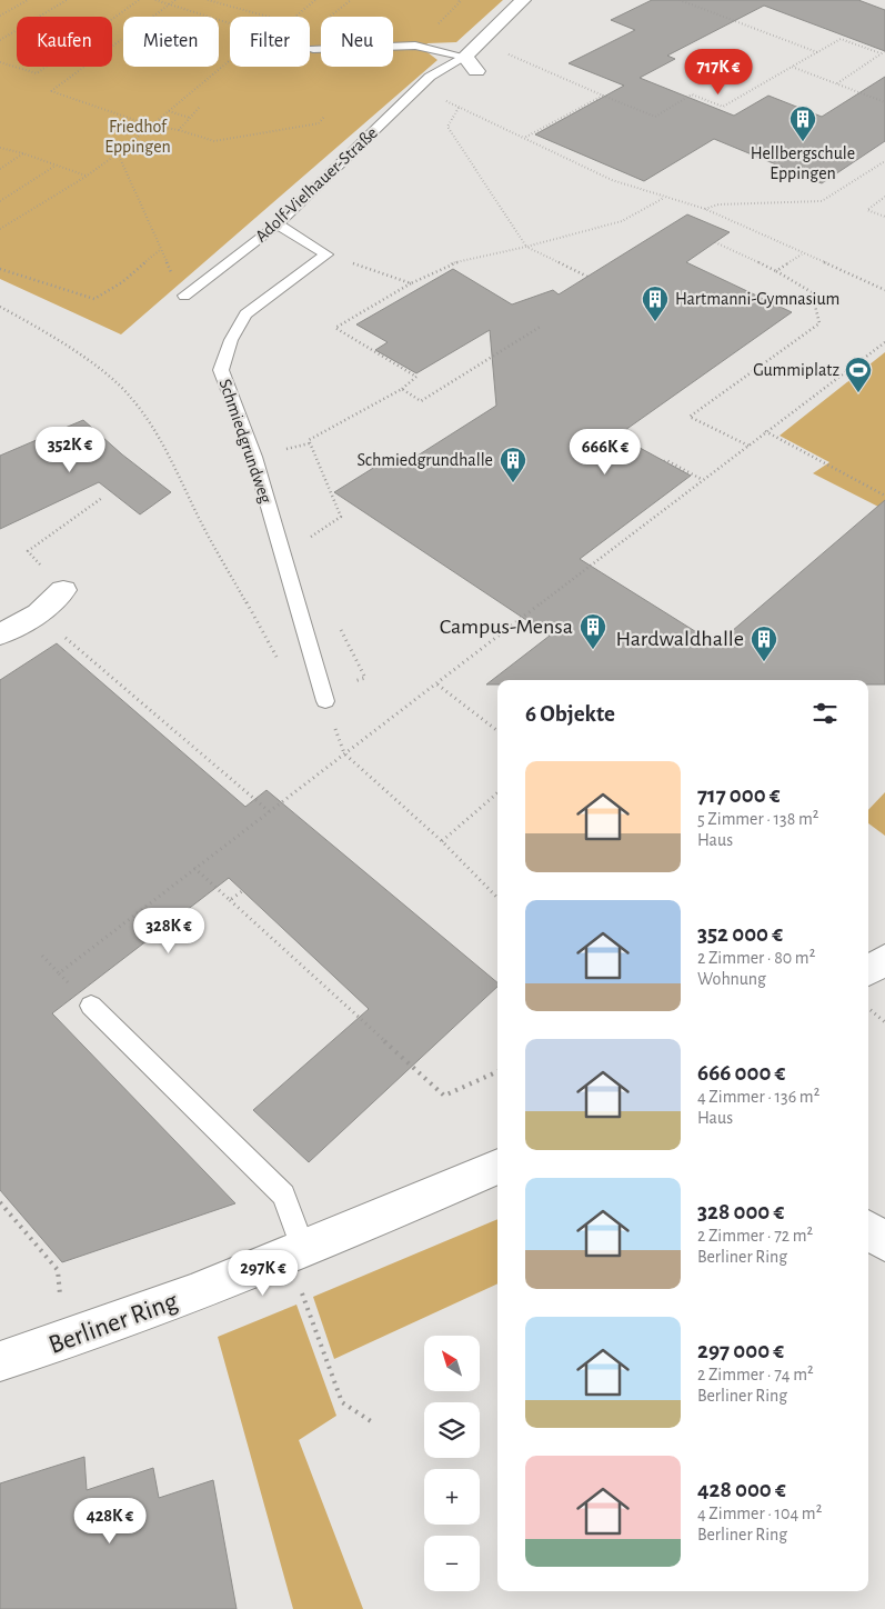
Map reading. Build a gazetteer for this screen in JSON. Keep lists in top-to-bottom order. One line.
{"streets":{"street":["Berliner Ring"],"lane":["Adolf-Vielhauer-Straße","Schmiedgrundweg"]},"parks":["Friedhof Eppingen"],"places":{"building":["Hellbergschule Eppingen","Hartmanni-Gymnasium","Schmiedgrundhalle","Campus-Mensa","Hardwaldhalle"],"sports":["Gummiplatz"]},"north":"top left","page":{"chip":["Kaufen","Mieten","Filter","Neu"],"price":["717K €","352K €","666K €","328K €","297K €","428K €"],"heading":"6 Objekte","list":[{"name":"717 000 €","note":"5 Zimmer · 138 m² · Haus"},{"name":"352 000 €","note":"2 Zimmer · 80 m² · Wohnung"},{"name":"666 000 €","note":"4 Zimmer · 136 m² · Haus"},{"name":"328 000 €","note":"2 Zimmer · 72 m² · Berliner Ring"},{"name":"297 000 €","note":"2 Zimmer · 74 m² · Berliner Ring"},{"name":"428 000 €","note":"4 Zimmer · 104 m² · Berliner Ring"}],"map_buttons":["+","−"]}}
